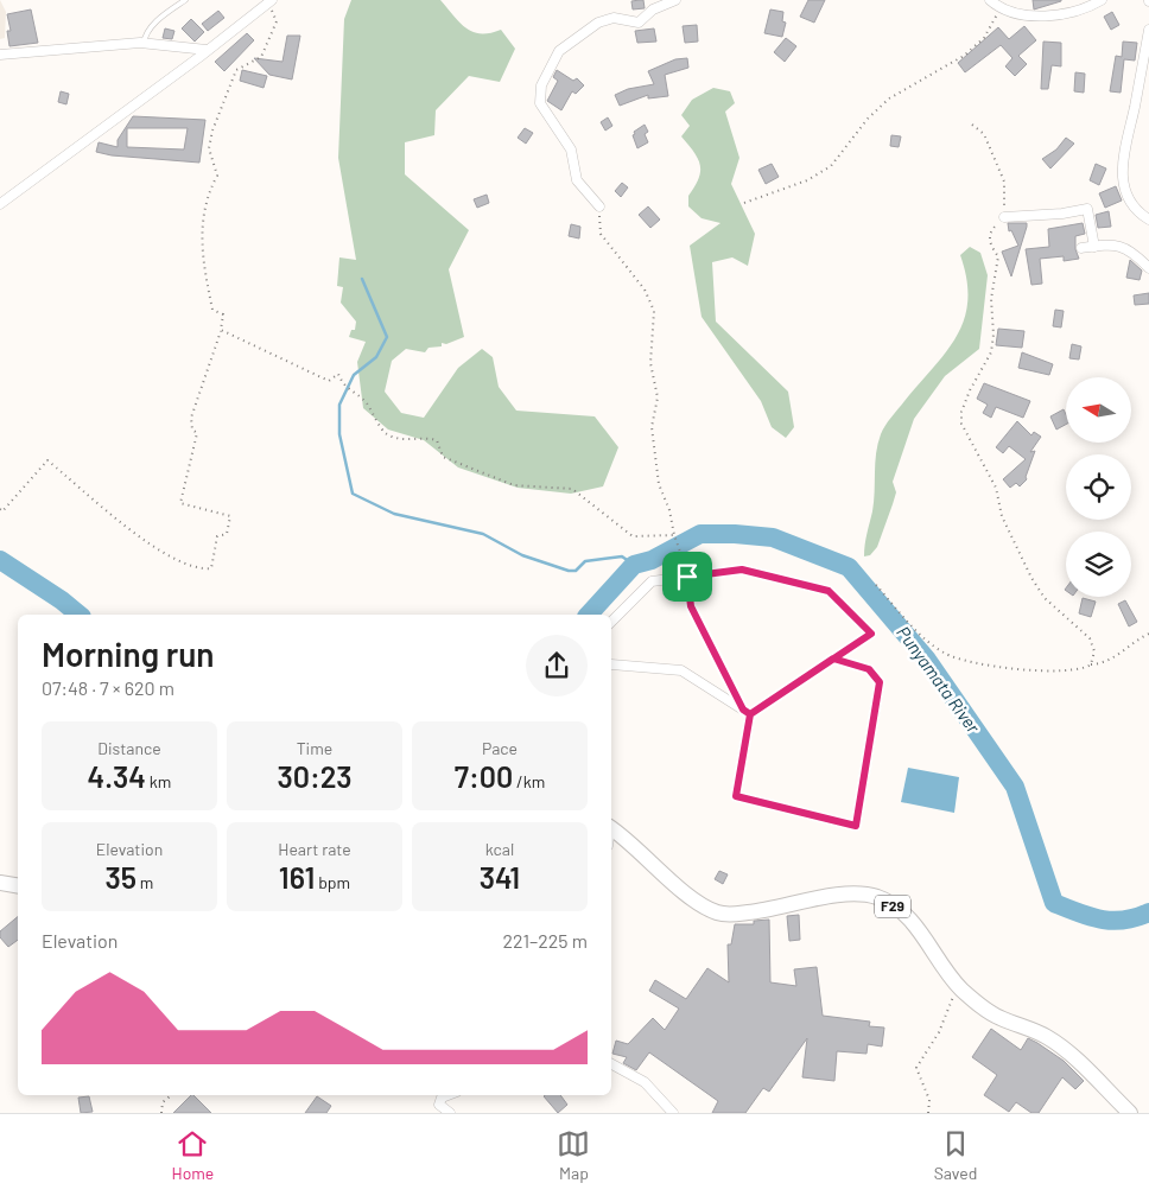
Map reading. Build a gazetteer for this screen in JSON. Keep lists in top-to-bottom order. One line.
{"streets":{"main road":["F29"]},"water":["Punyamata River"],"north":"left","page":{"heading":["Morning run","07:48 · 7 × 620 m"],"stats":[["Distance","4.34 km"],["Time","30:23"],["Pace","7:00 /km"],["Elevation","35 m"],["Heart rate","161 bpm"],["kcal","341"]],"chart":["Elevation","221–225 m"],"tabs":["Home","Map","Saved"]}}
